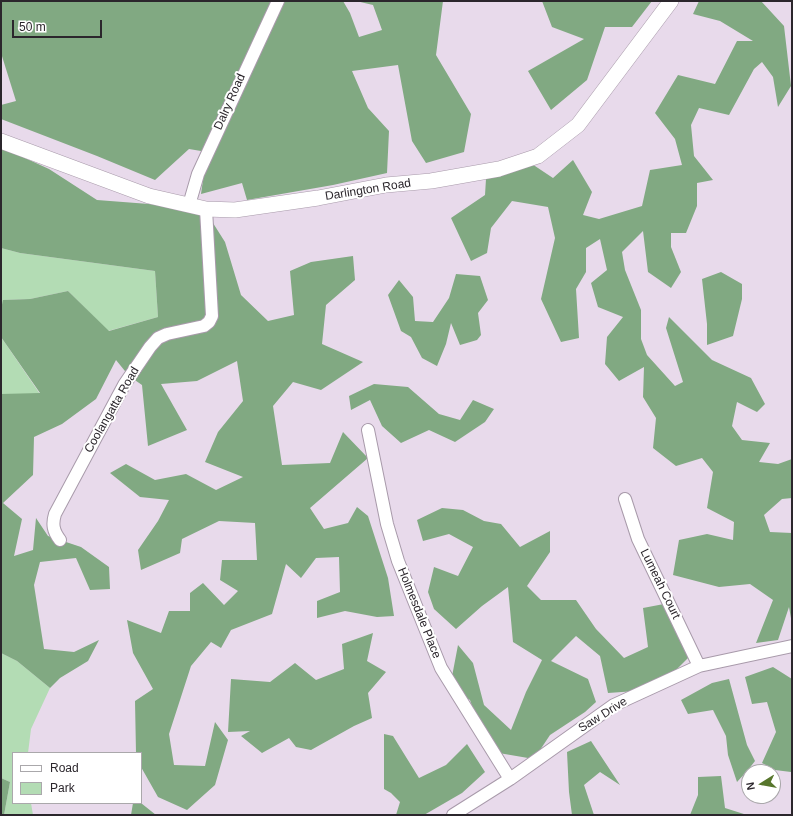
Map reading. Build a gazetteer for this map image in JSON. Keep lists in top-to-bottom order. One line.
{"streets":{"street":["Dalry Road","Darlington Road","Coolangatta Road","Lumeah Court","Holmesdale Place","Saw Drive"]},"crossings":[["Dalry Road","Darlington Road"],["Darlington Road","Coolangatta Road"],["Lumeah Court","Saw Drive"],["Holmesdale Place","Saw Drive"]],"legend":["Road","Park"],"scale_bar":"50 m","north":"left"}
